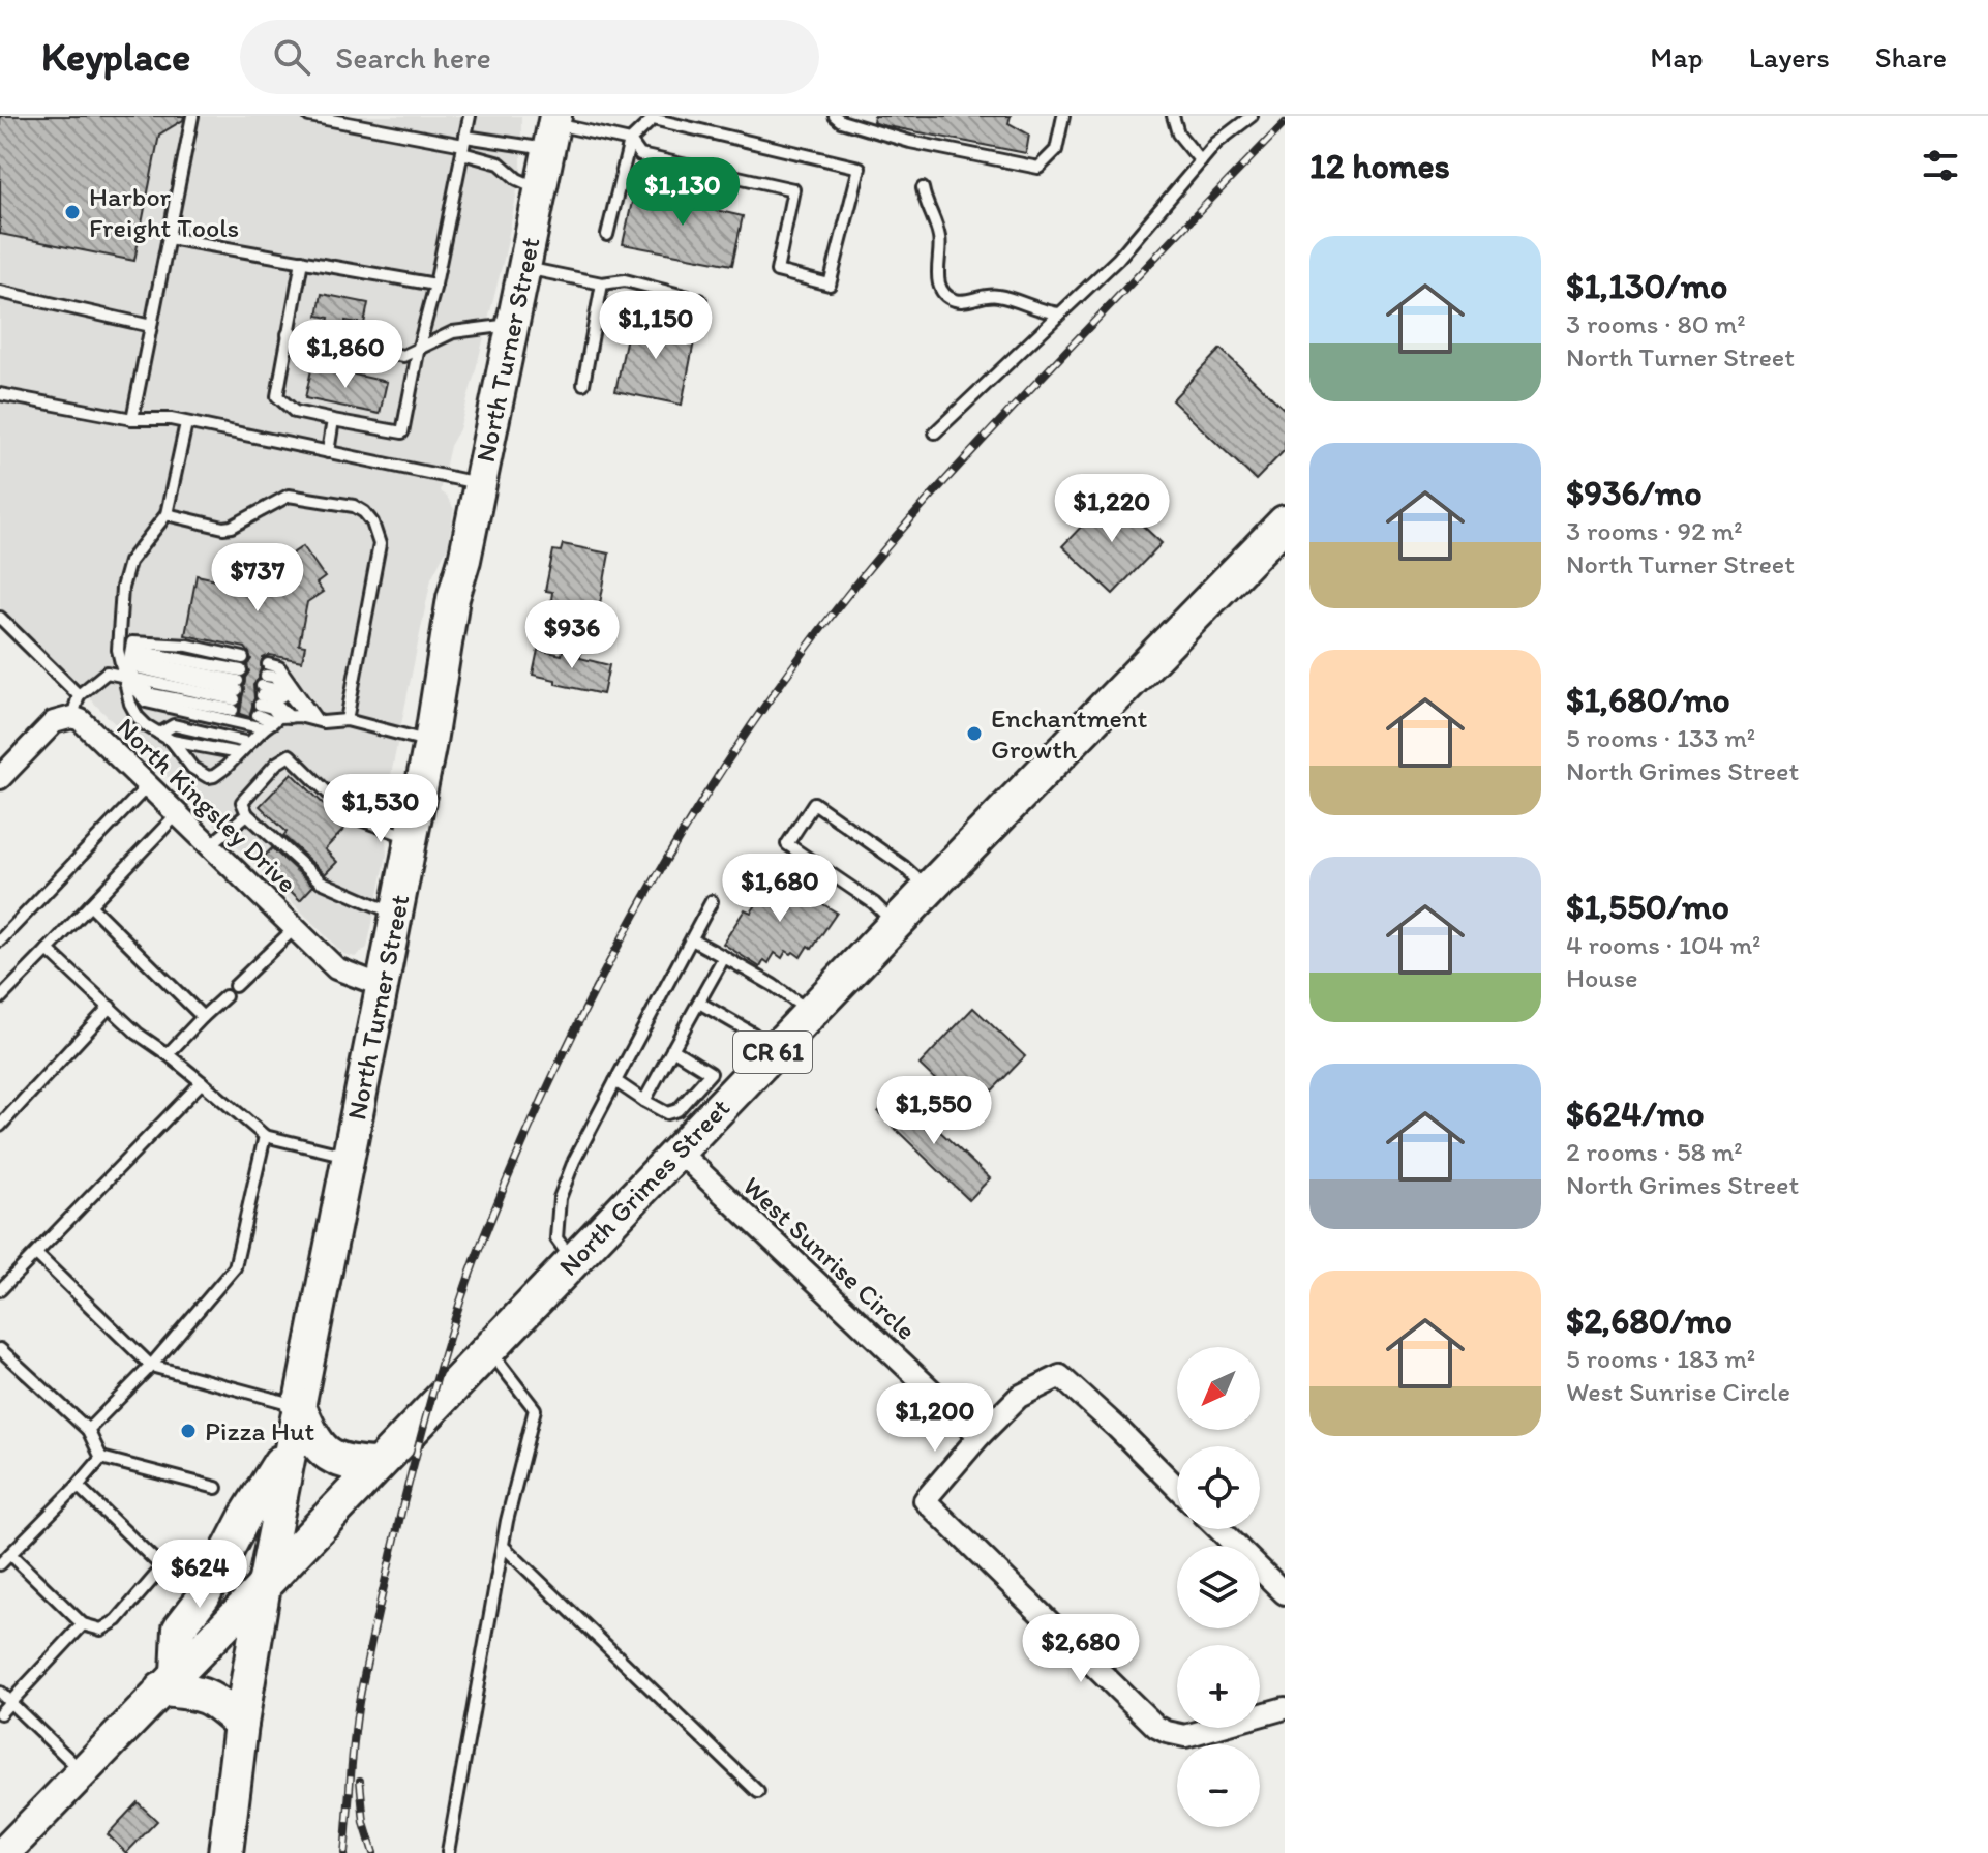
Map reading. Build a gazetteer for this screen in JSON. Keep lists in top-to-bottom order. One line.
{"streets":{"main road":["North Turner Street","CR 61","North Grimes Street"],"street":["North Kingsley Drive","West Sunrise Circle"]},"crossings":[["North Turner Street","North Kingsley Drive"],["North Turner Street","North Grimes Street"],["North Grimes Street","West Sunrise Circle"]],"places":["Harbor Freight Tools","Enchantment Growth","Pizza Hut"],"north":"bottom left","page":{"header":"Keyplace","search":"Search here","nav":["Map","Layers","Share"],"heading":"12 homes","price":["$1,130","$1,150","$1,860","$1,220","$737","$936","$1,530","$1,680","$1,550","$1,200","$624","$2,680"],"list":[{"name":"$1,130/mo","note":"3 rooms · 80 m² · North Turner Street"},{"name":"$936/mo","note":"3 rooms · 92 m² · North Turner Street"},{"name":"$1,680/mo","note":"5 rooms · 133 m² · North Grimes Street"},{"name":"$1,550/mo","note":"4 rooms · 104 m² · House"},{"name":"$624/mo","note":"2 rooms · 58 m² · North Grimes Street"},{"name":"$2,680/mo","note":"5 rooms · 183 m² · West Sunrise Circle"}],"map_buttons":["+","−"]}}
